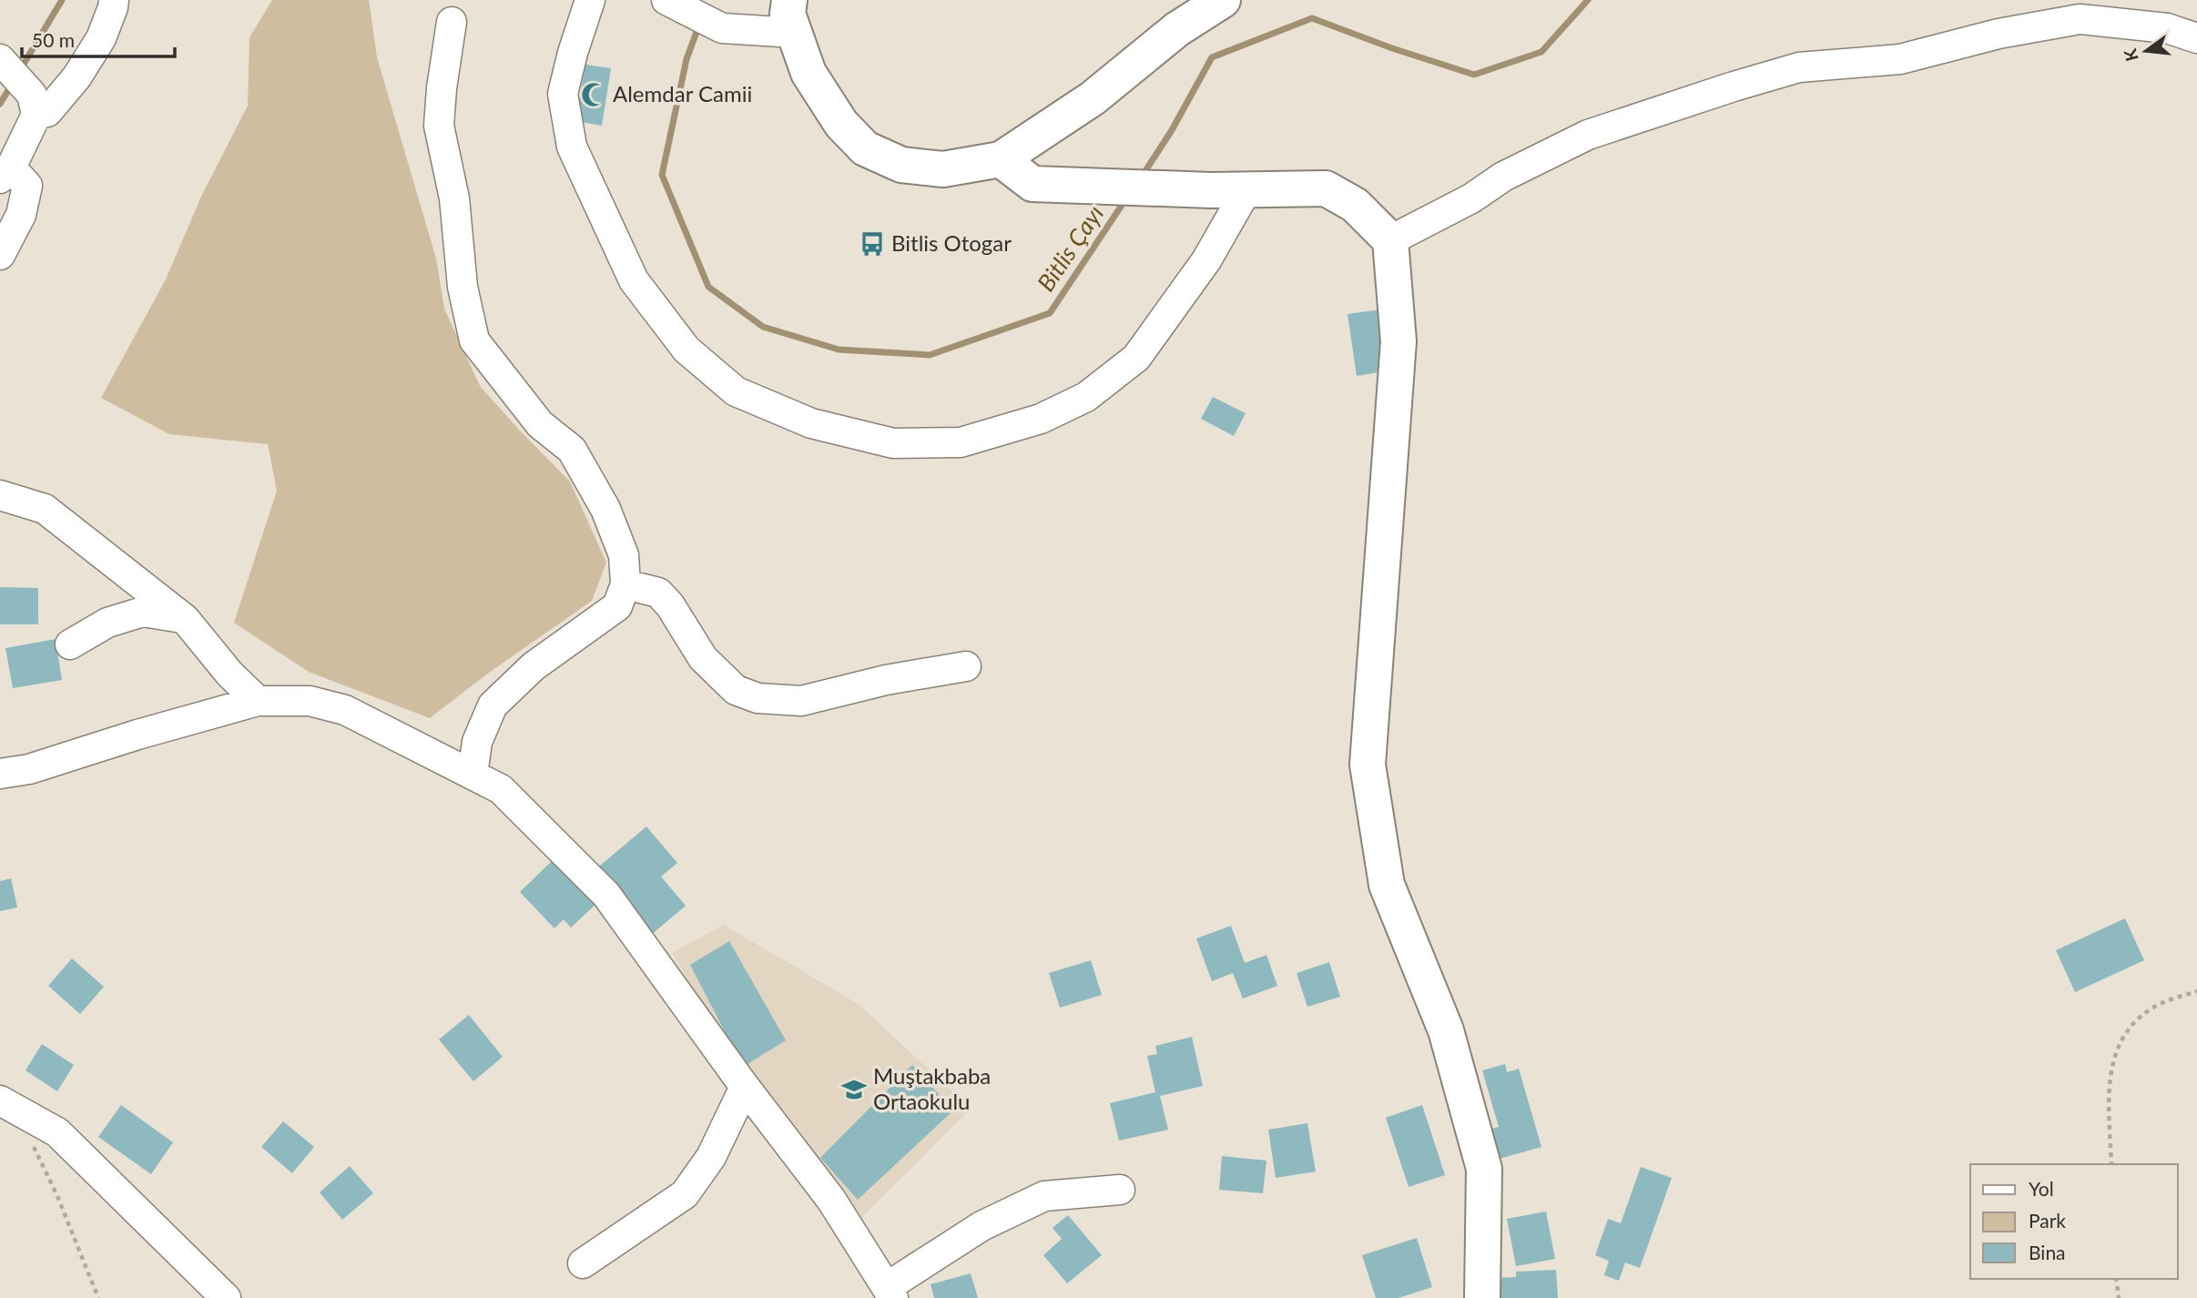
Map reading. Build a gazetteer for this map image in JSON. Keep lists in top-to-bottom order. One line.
{"water":["Bitlis Çayı"],"places":{"mosque":["Alemdar Camii"],"bus stop":["Bitlis Otogar"],"school or university":["Muştakbaba Ortaokulu"]},"legend":["Yol","Park","Bina"],"scale_bar":"50 m","north":"left"}
